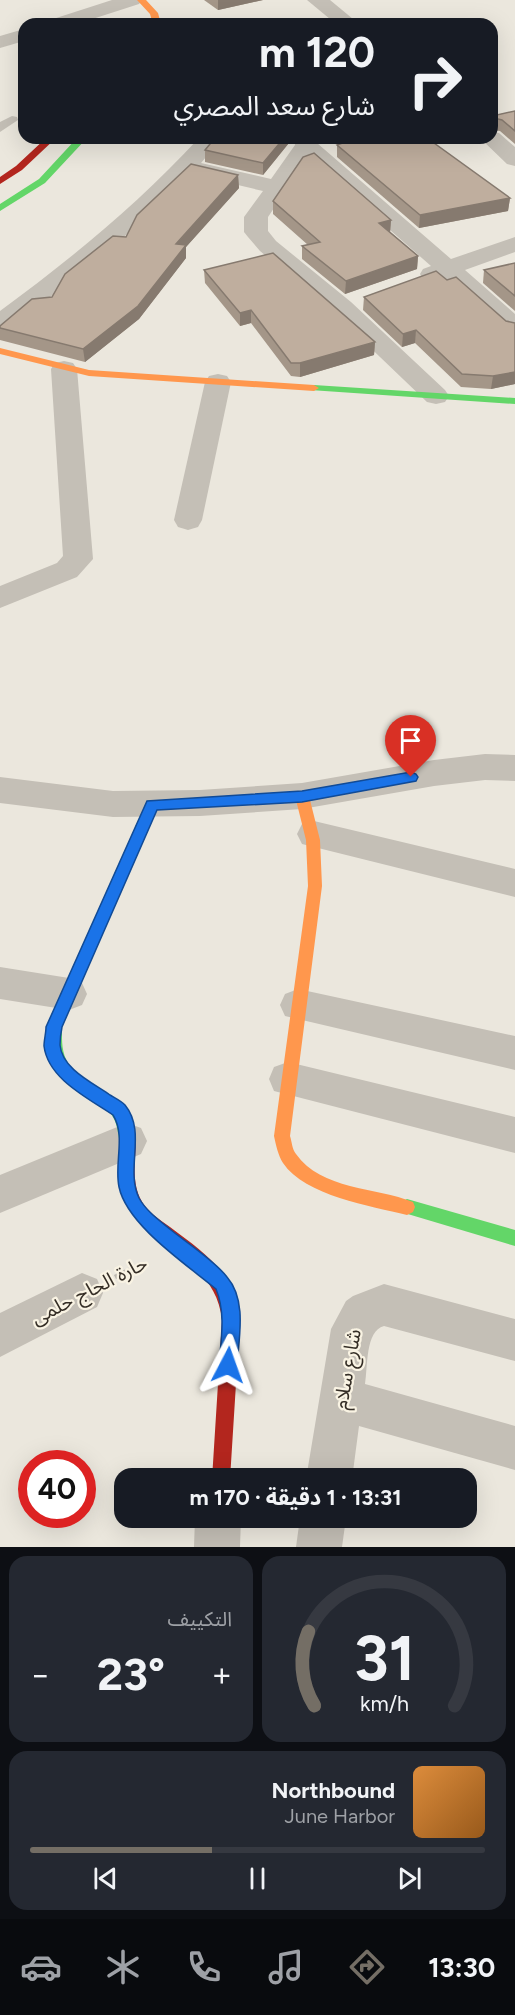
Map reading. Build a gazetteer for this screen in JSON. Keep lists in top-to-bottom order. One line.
{"streets":{"street":["حارة الحاج حلمى","شارع سلام"]},"page":{"turn":["120 m","شارع سعد المصري"],"limit":"40","trip":"13:31 · 1 دقيقة · 170 m","tile":"التكييف","heat":["−","23°","+"],"song":["Northbound","June Harbor"],"tabs":"13:30","gauge":["31","km/h"]}}
